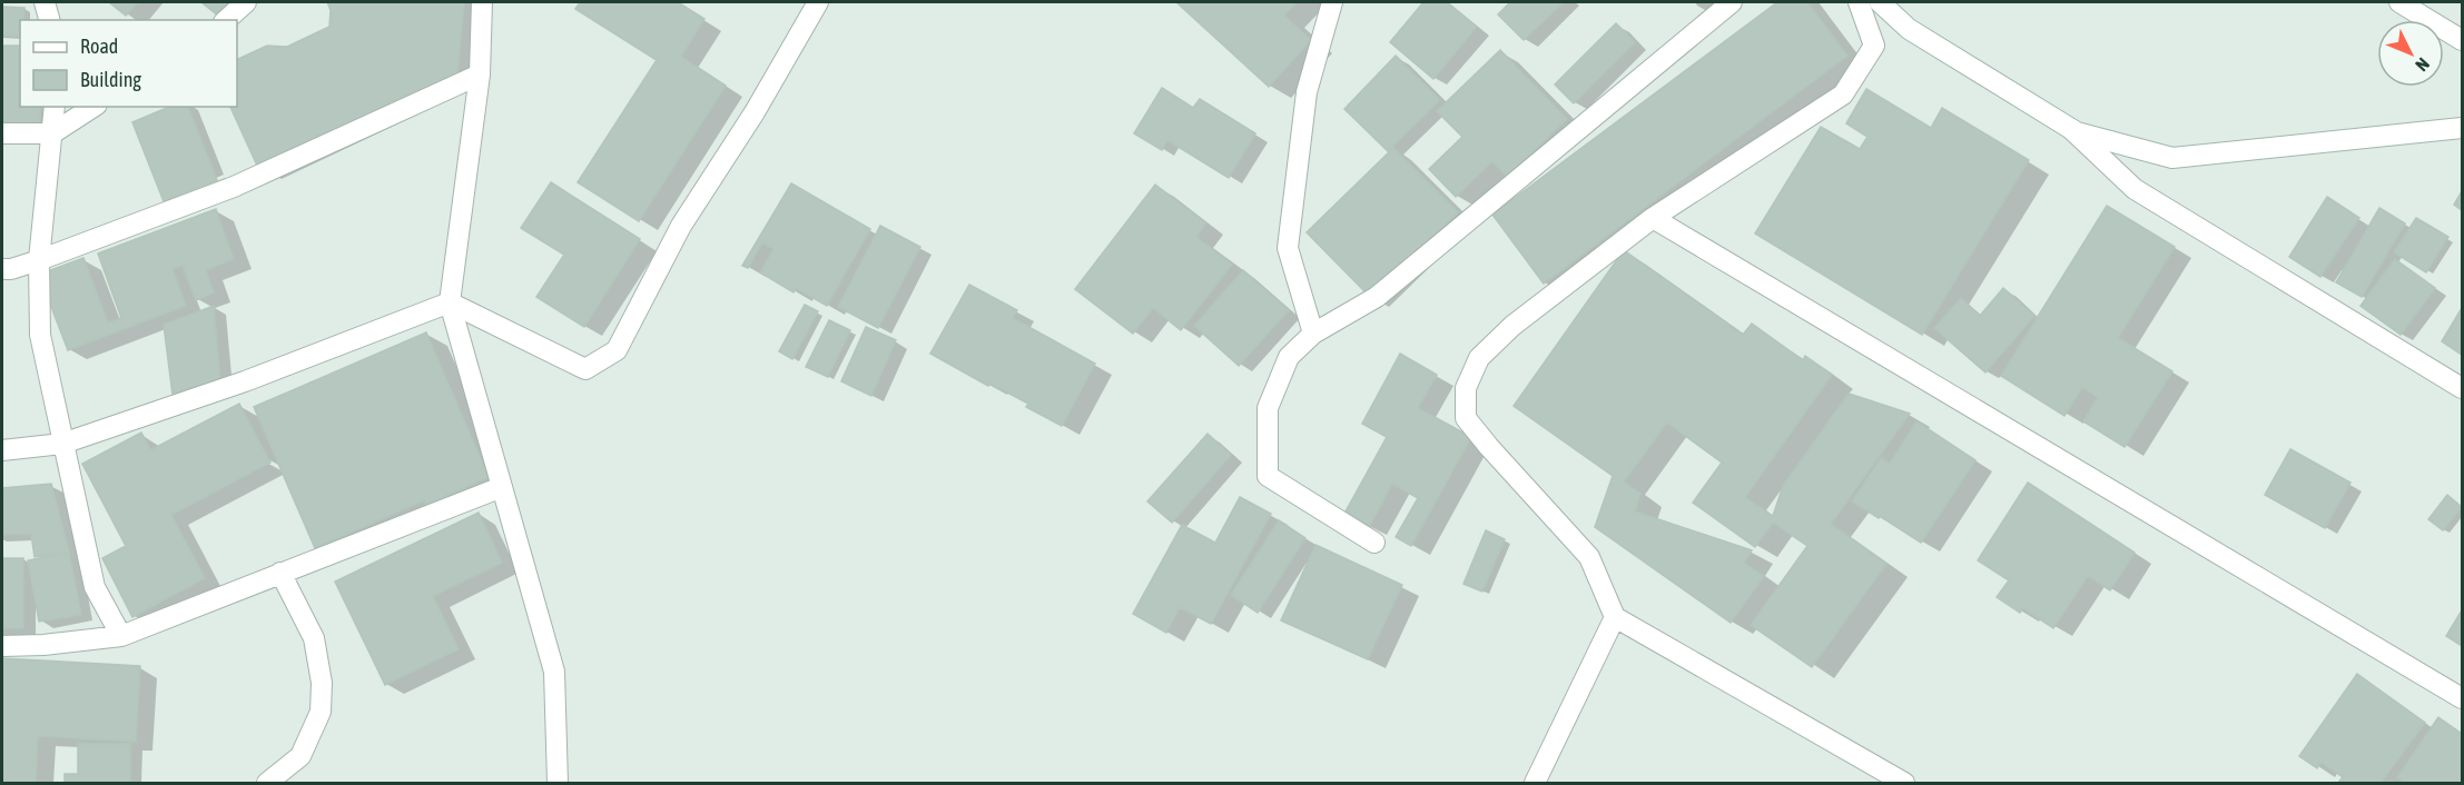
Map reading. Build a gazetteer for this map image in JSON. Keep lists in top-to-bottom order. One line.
{"legend":["Road","Building"],"north":"bottom right"}
